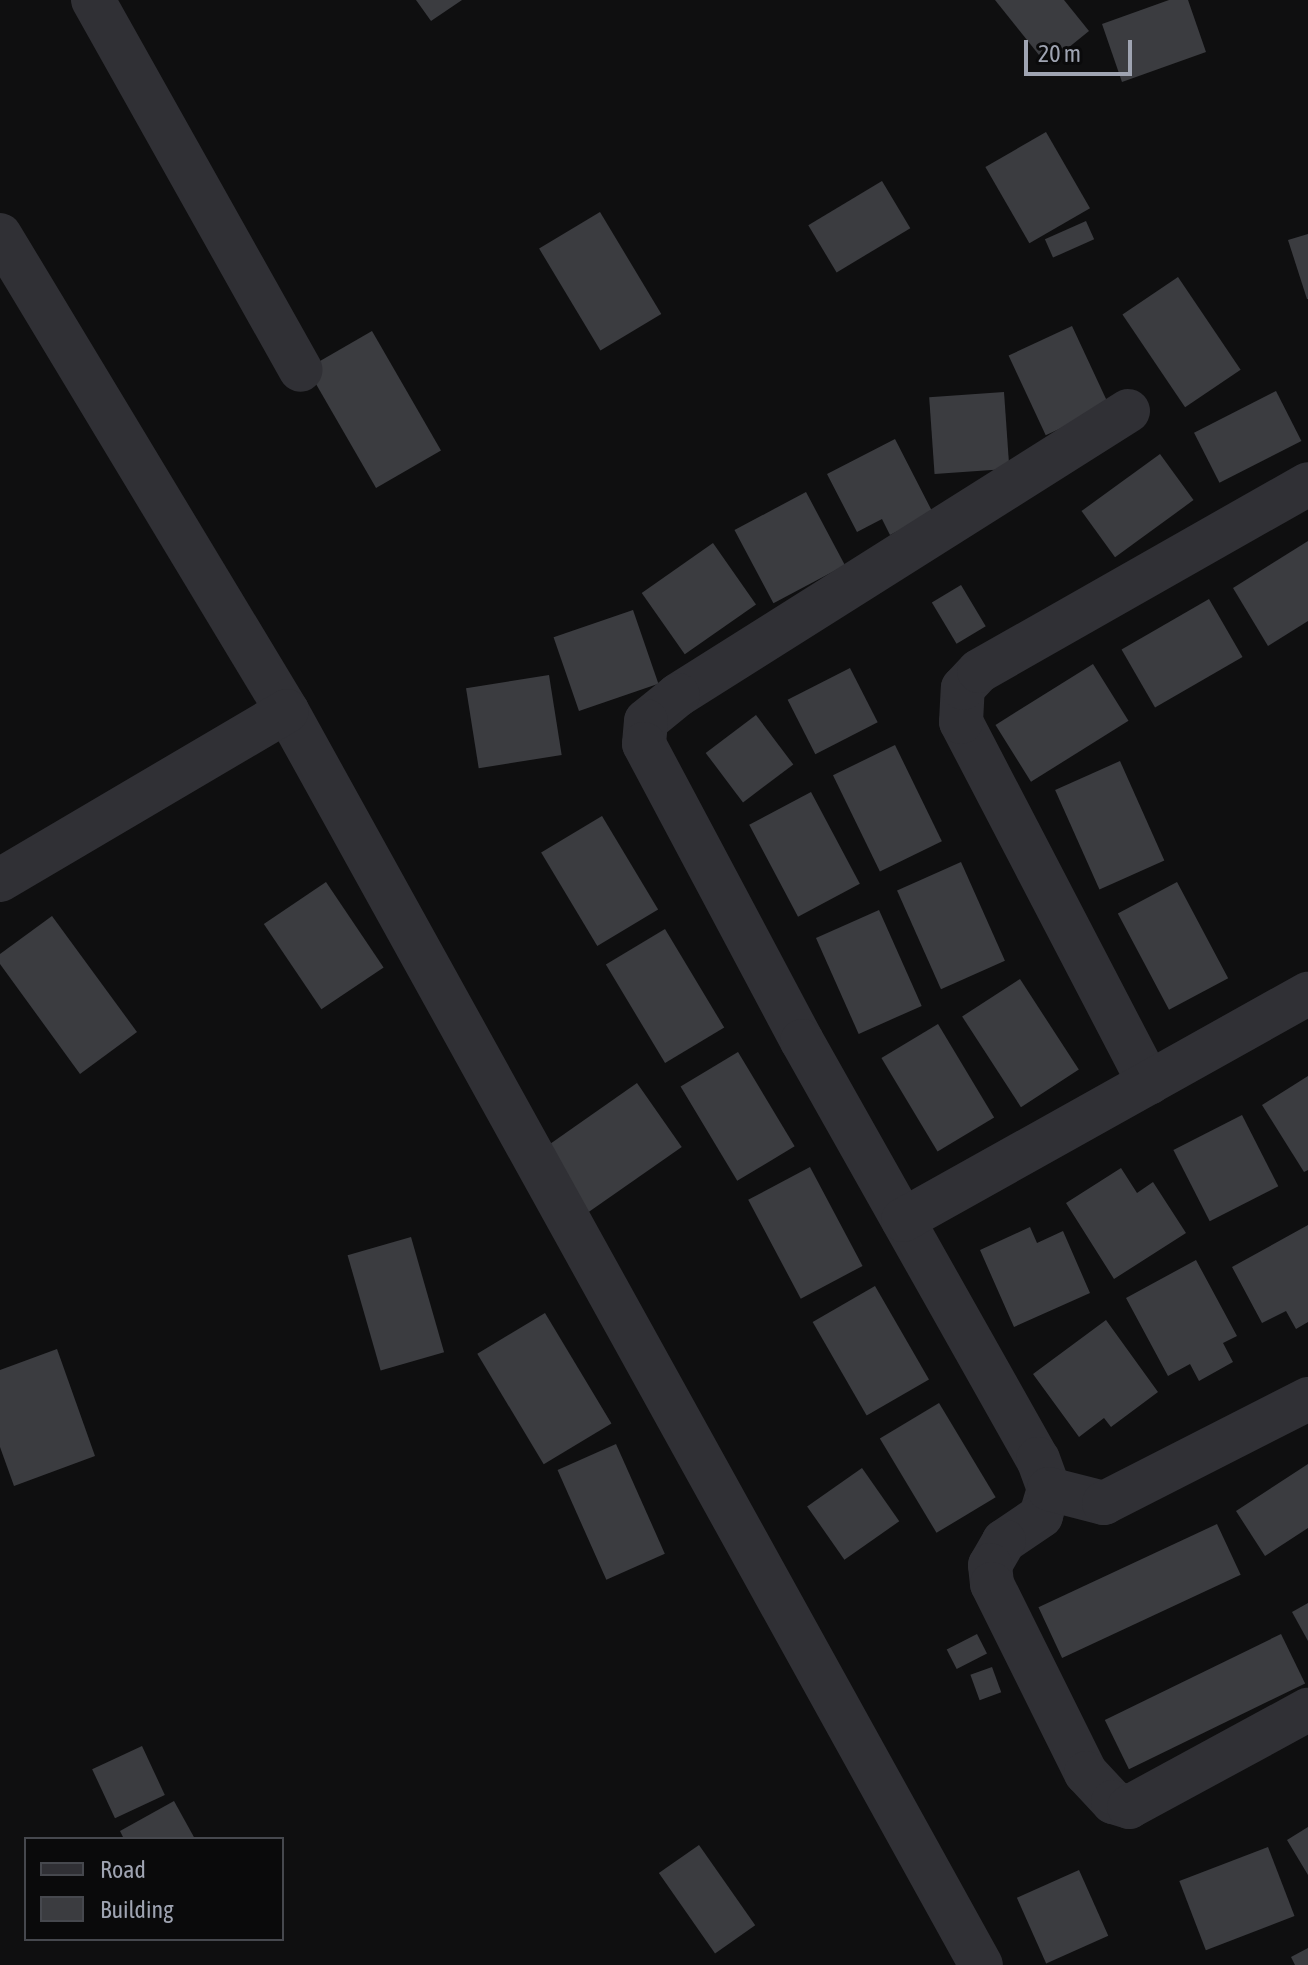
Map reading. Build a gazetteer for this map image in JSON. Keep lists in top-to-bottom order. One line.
{"legend":["Road","Building"],"scale_bar":"20 m"}
